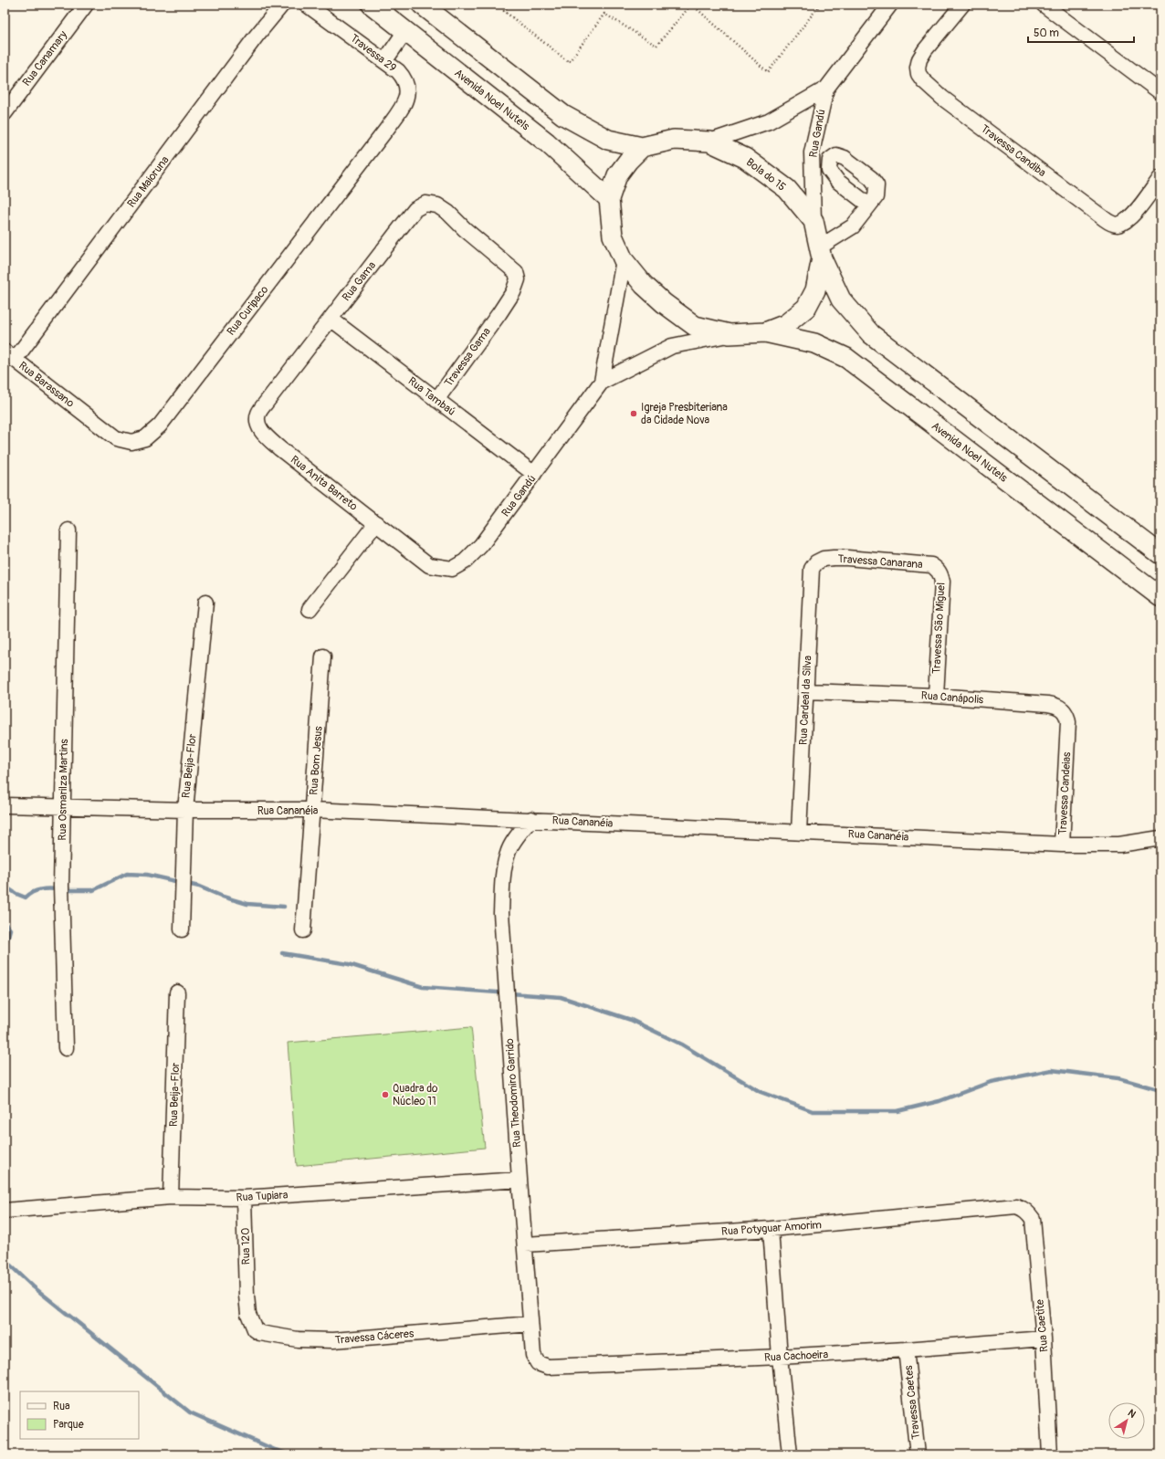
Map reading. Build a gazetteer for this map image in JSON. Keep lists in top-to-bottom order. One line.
{"streets":{"main road":["Avenida Noel Nutels","Bola do 15"],"street":["Travessa 29","Rua Canamary","Rua Gandú","Travessa Candiba","Rua Maioruna","Rua Gama","Rua Curipaco","Travessa Gama","Rua Barassano","Rua Tambaú","Rua Anita Barreto","Travessa Canarana","Travessa São Miguel","Rua Canápolis","Rua Cardeal da Silva","Rua Bom Jesus","Rua Beija-Flor","Rua Osmarilza Martins","Travessa Candeias","Rua Cananéia","Rua Theodomiro Garrido","Rua Tupiara","Rua Potyguar Amorim","Rua 120","Rua Caetite","Travessa Cáceres","Rua Cachoeira","Travessa Caetes"]},"crossings":[["Travessa 29","Rua Curipaco"],["Avenida Noel Nutels","Bola do 15"],["Rua Gandú","Bola do 15"],["Rua Gandú","Rua Tambaú"],["Rua Gandú","Rua Anita Barreto"],["Rua Maioruna","Rua Barassano"],["Rua Gama","Travessa Gama"],["Rua Gama","Rua Tambaú"],["Rua Gama","Rua Anita Barreto"],["Rua Curipaco","Rua Barassano"],["Travessa Gama","Rua Tambaú"],["Travessa Canarana","Travessa São Miguel"],["Travessa Canarana","Rua Cardeal da Silva"],["Travessa São Miguel","Rua Canápolis"],["Rua Canápolis","Rua Cardeal da Silva"],["Rua Canápolis","Travessa Candeias"],["Rua Cardeal da Silva","Rua Cananéia"],["Rua Bom Jesus","Rua Cananéia"],["Rua Beija-Flor","Rua Cananéia"],["Rua Beija-Flor","Rua Tupiara"],["Rua Osmarilza Martins","Rua Cananéia"],["Travessa Candeias","Rua Cananéia"],["Rua Cananéia","Rua Theodomiro Garrido"],["Rua Theodomiro Garrido","Rua Tupiara"],["Rua Theodomiro Garrido","Rua Potyguar Amorim"],["Rua Theodomiro Garrido","Travessa Cáceres"],["Rua Theodomiro Garrido","Rua Cachoeira"],["Rua Tupiara","Rua 120"],["Rua Potyguar Amorim","Rua Caetite"],["Rua 120","Travessa Cáceres"],["Rua Caetite","Rua Cachoeira"],["Rua Cachoeira","Travessa Caetes"]],"places":["Igreja Presbiteriana da Cidade Nova","Quadra do Núcleo 11"],"legend":["Rua","Parque"],"scale_bar":"50 m","north":"top right"}
